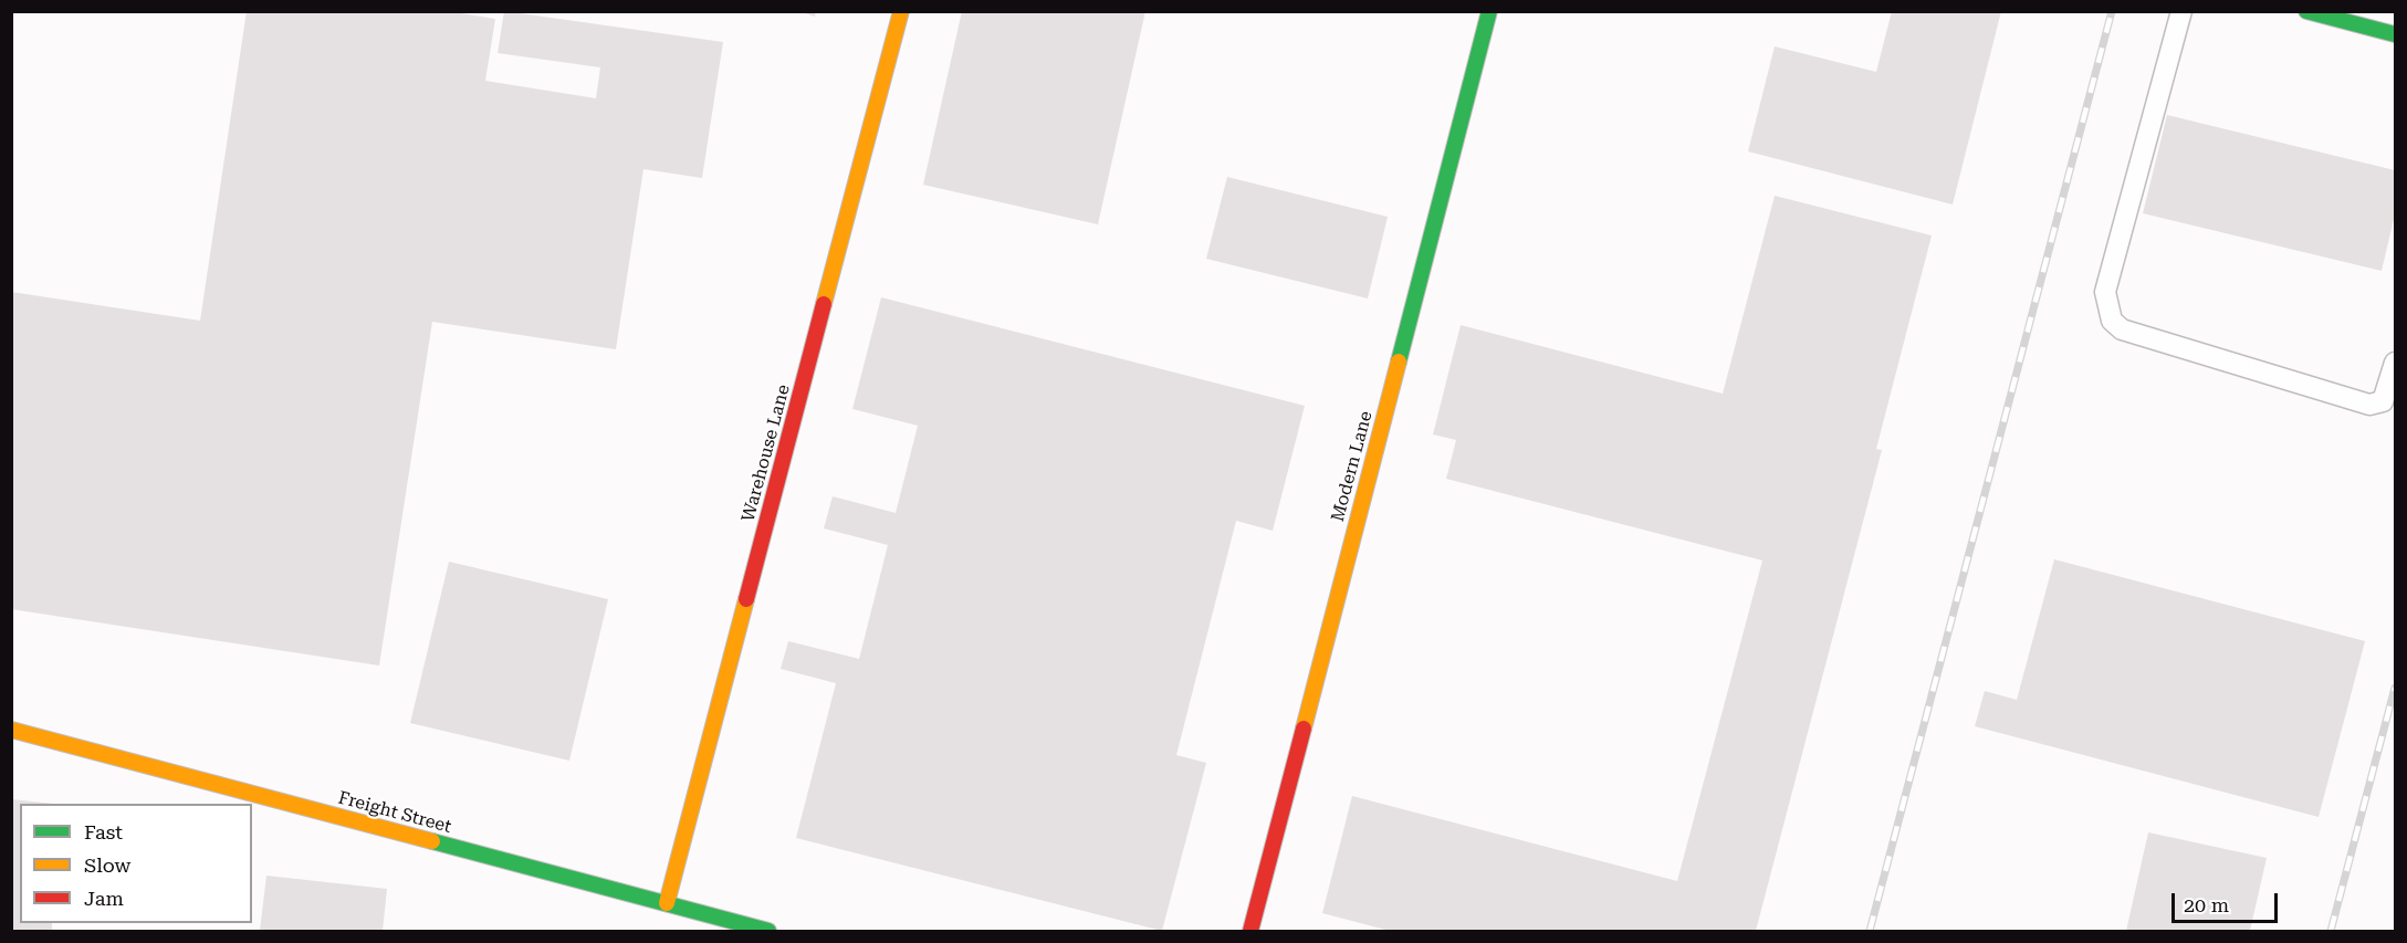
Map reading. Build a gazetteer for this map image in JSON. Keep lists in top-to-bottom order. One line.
{"streets":{"street":["Warehouse Lane","Modern Lane","Freight Street"]},"crossings":[["Warehouse Lane","Freight Street"]],"legend":["Fast","Slow","Jam"],"scale_bar":"20 m"}
